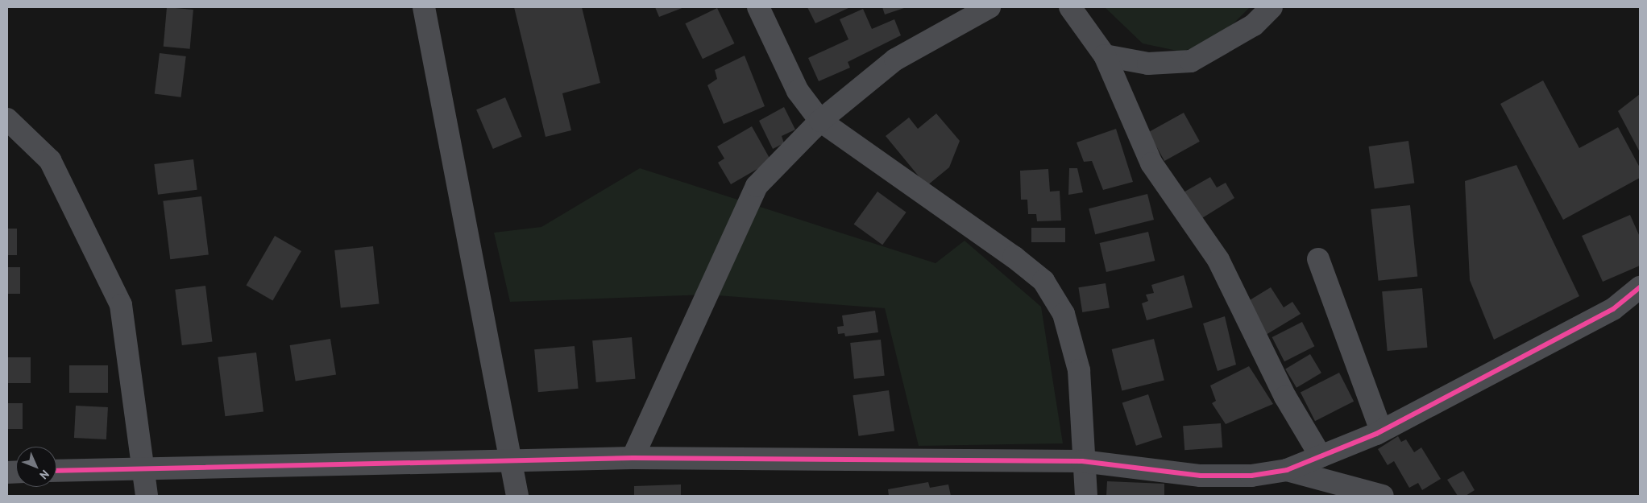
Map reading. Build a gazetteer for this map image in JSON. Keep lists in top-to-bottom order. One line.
{"north":"bottom right"}
